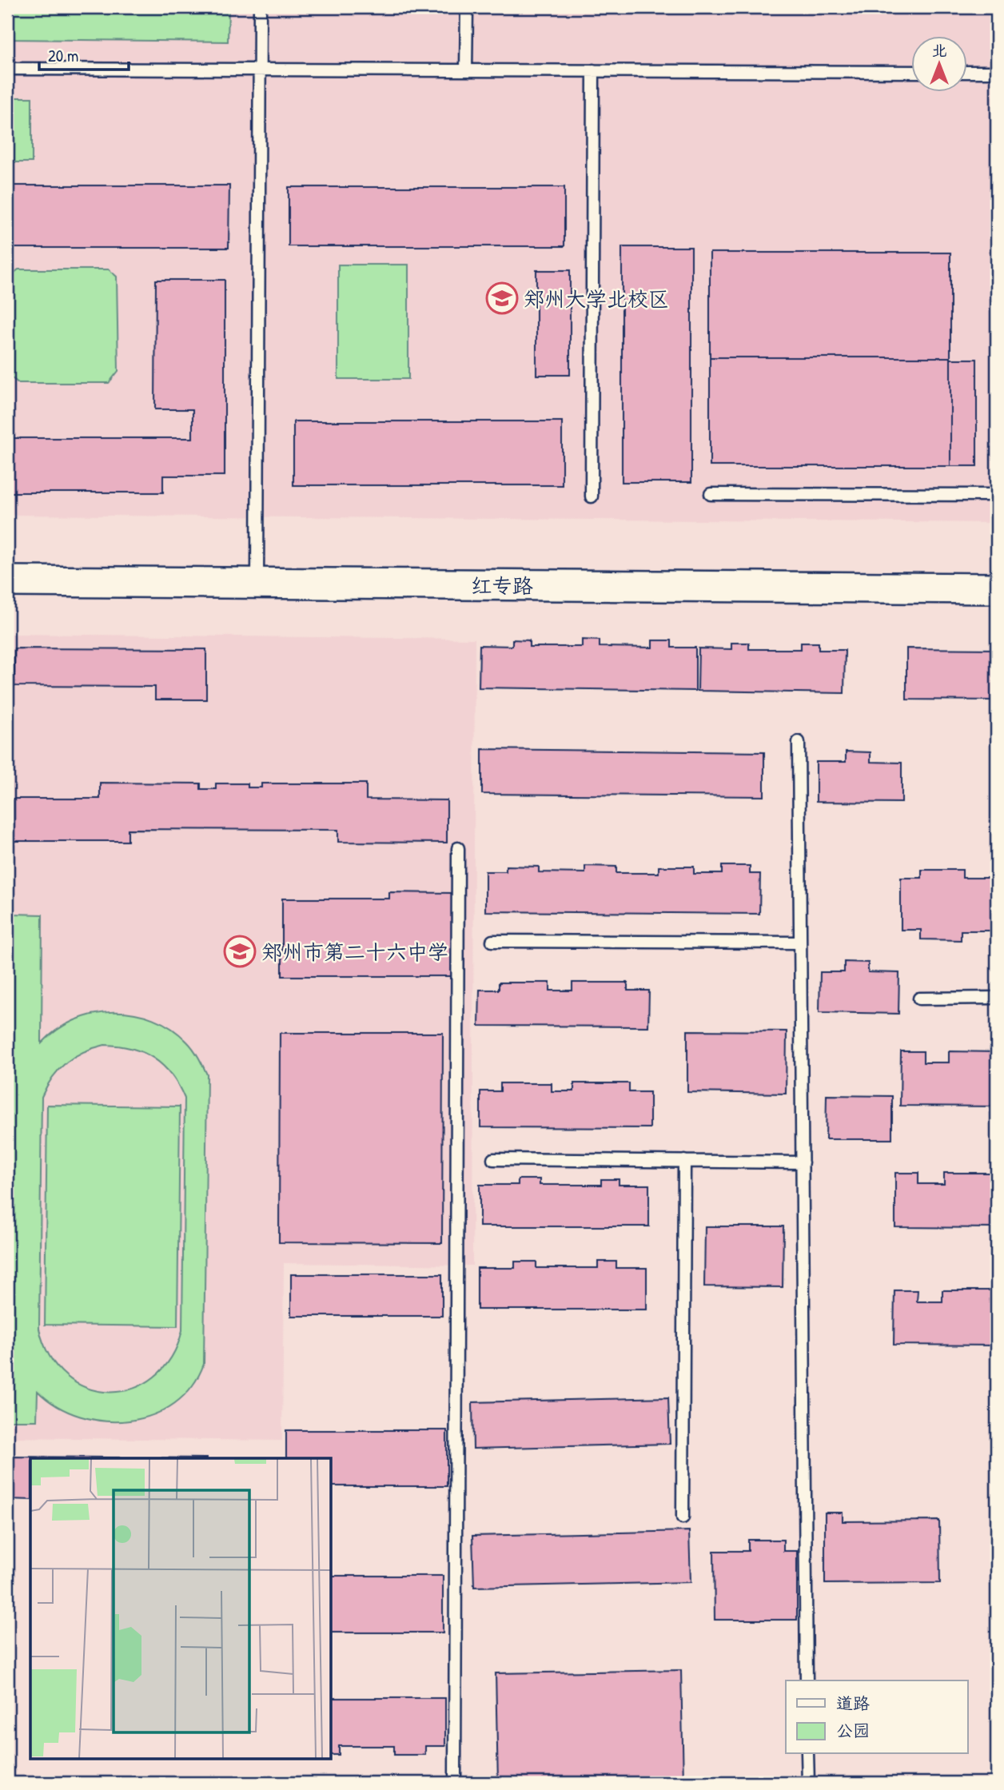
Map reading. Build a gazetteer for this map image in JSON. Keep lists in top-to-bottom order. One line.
{"streets":{"street":["红专路"]},"places":{"school or university":["郑州大学北校区","郑州市第二十六中学"]},"legend":["道路","公园"],"scale_bar":"20 m","north":"top"}
